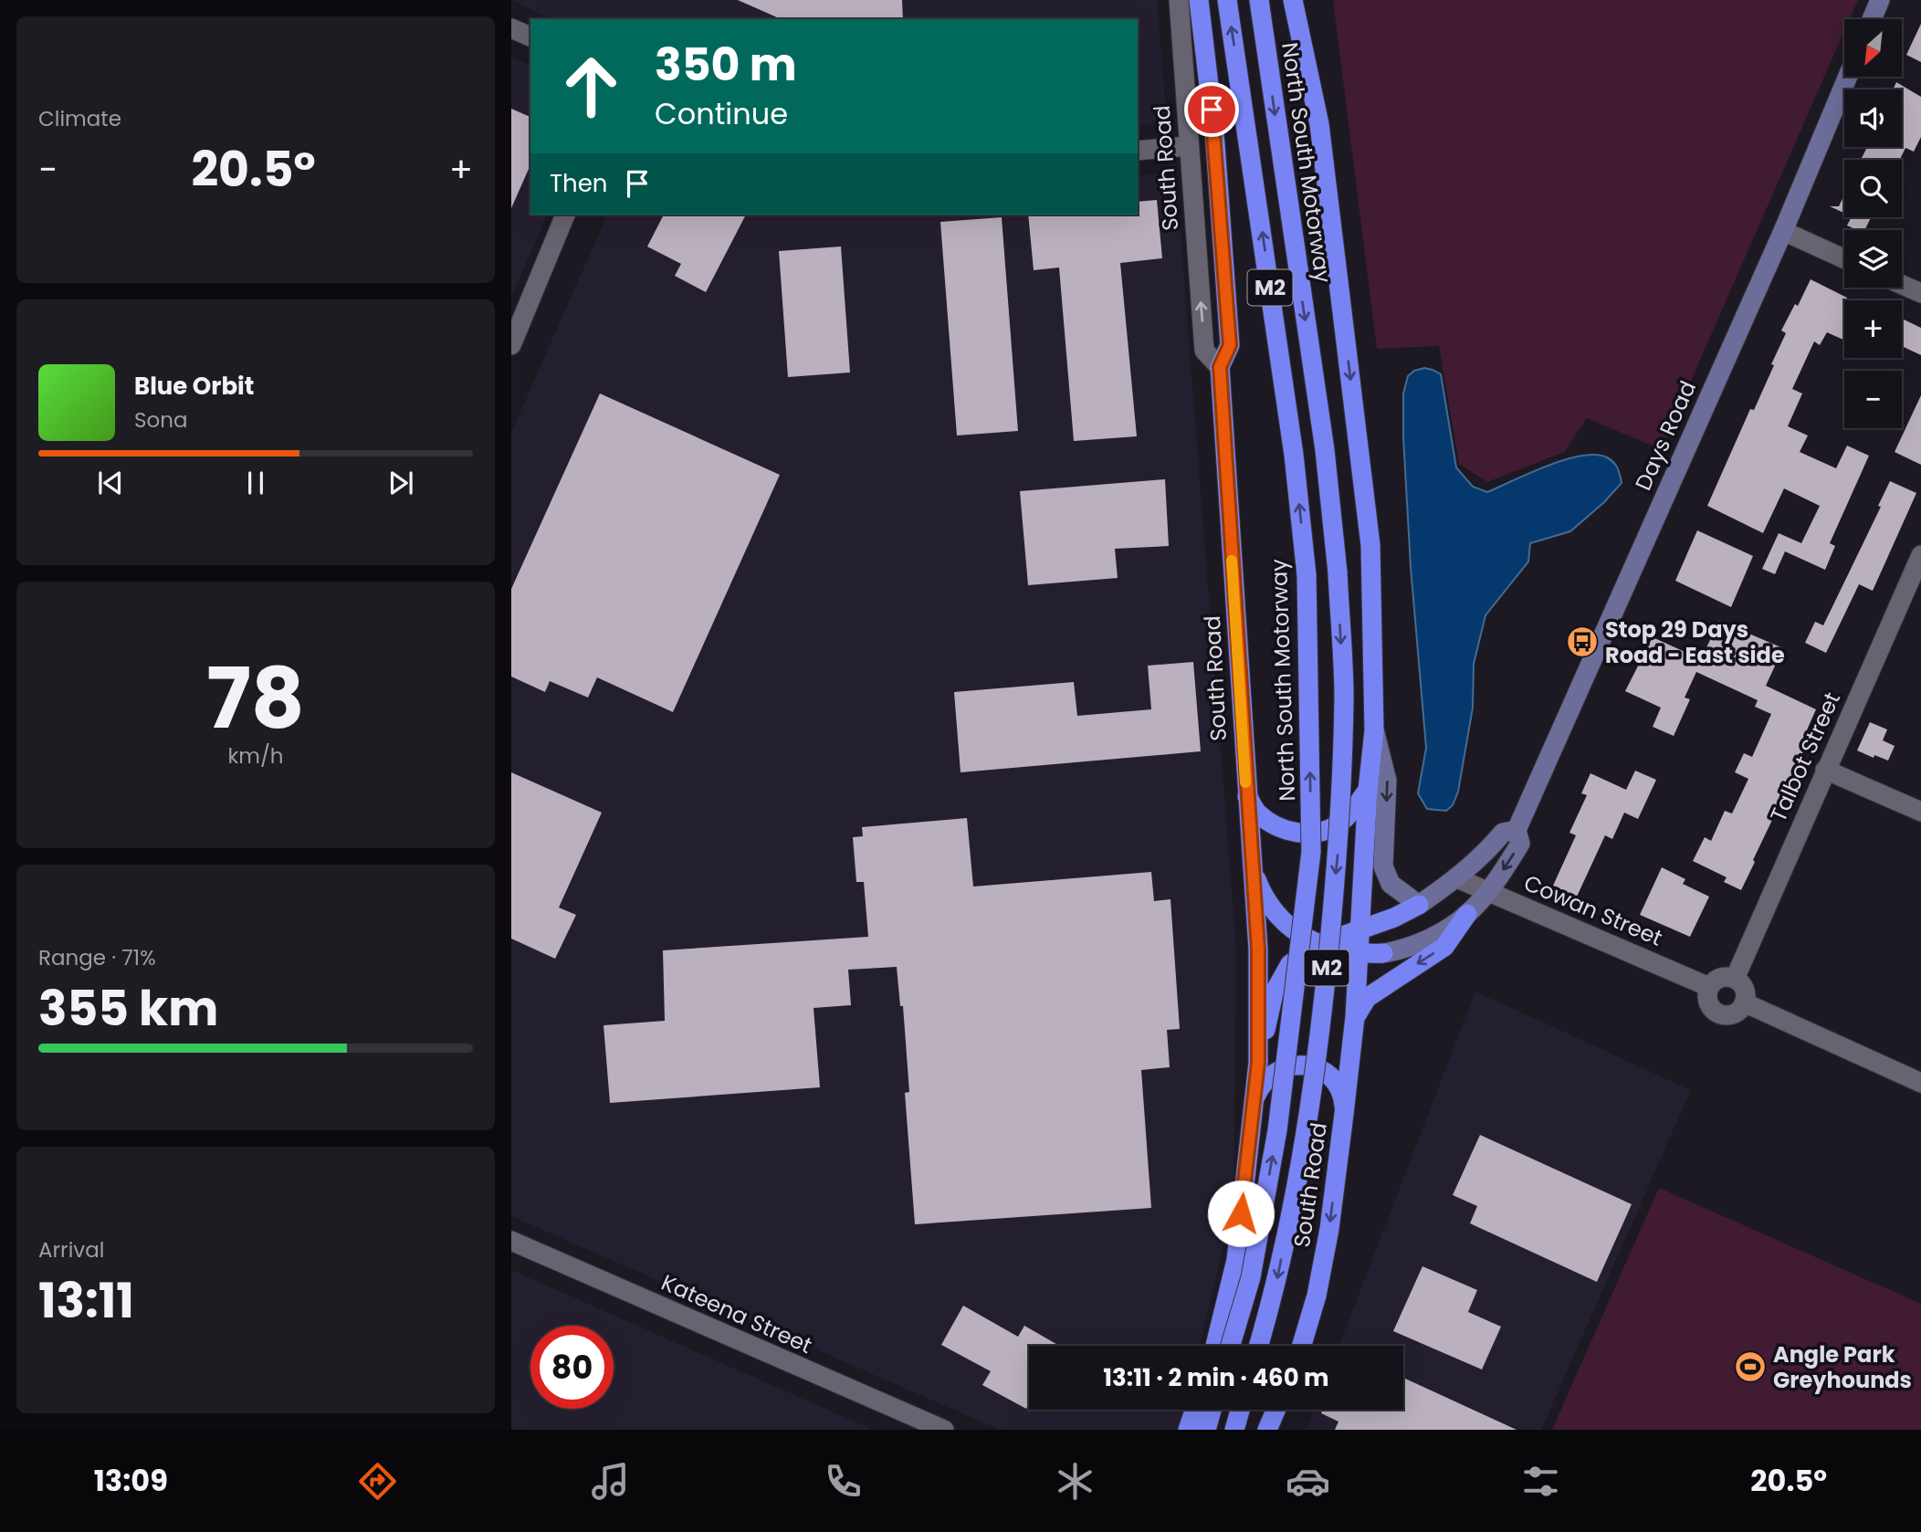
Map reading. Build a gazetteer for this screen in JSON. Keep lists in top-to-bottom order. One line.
{"streets":{"highway":["North South Motorway","South Road","M2"],"street":["Days Road","Talbot Street","Cowan Street","Kateena Street"]},"crossings":[["Days Road","Cowan Street"],["Talbot Street","Cowan Street"]],"places":{"bus stop":["Stop 29 Days Road - East side"],"sports":["Angle Park Greyhounds"]},"north":"bottom left","page":{"tile":["Climate",["78","km/h"],["Range · 71%","355 km"],["Arrival","13:11"]],"map_buttons":["+","−"],"turn":["350 m","Continue"],"heat":["−","20.5°","+"],"then":"Then","song":["Blue Orbit","Sona"],"limit":"80","trip":"13:11 · 2 min · 460 m","tabs":["13:09","20.5°"]}}
